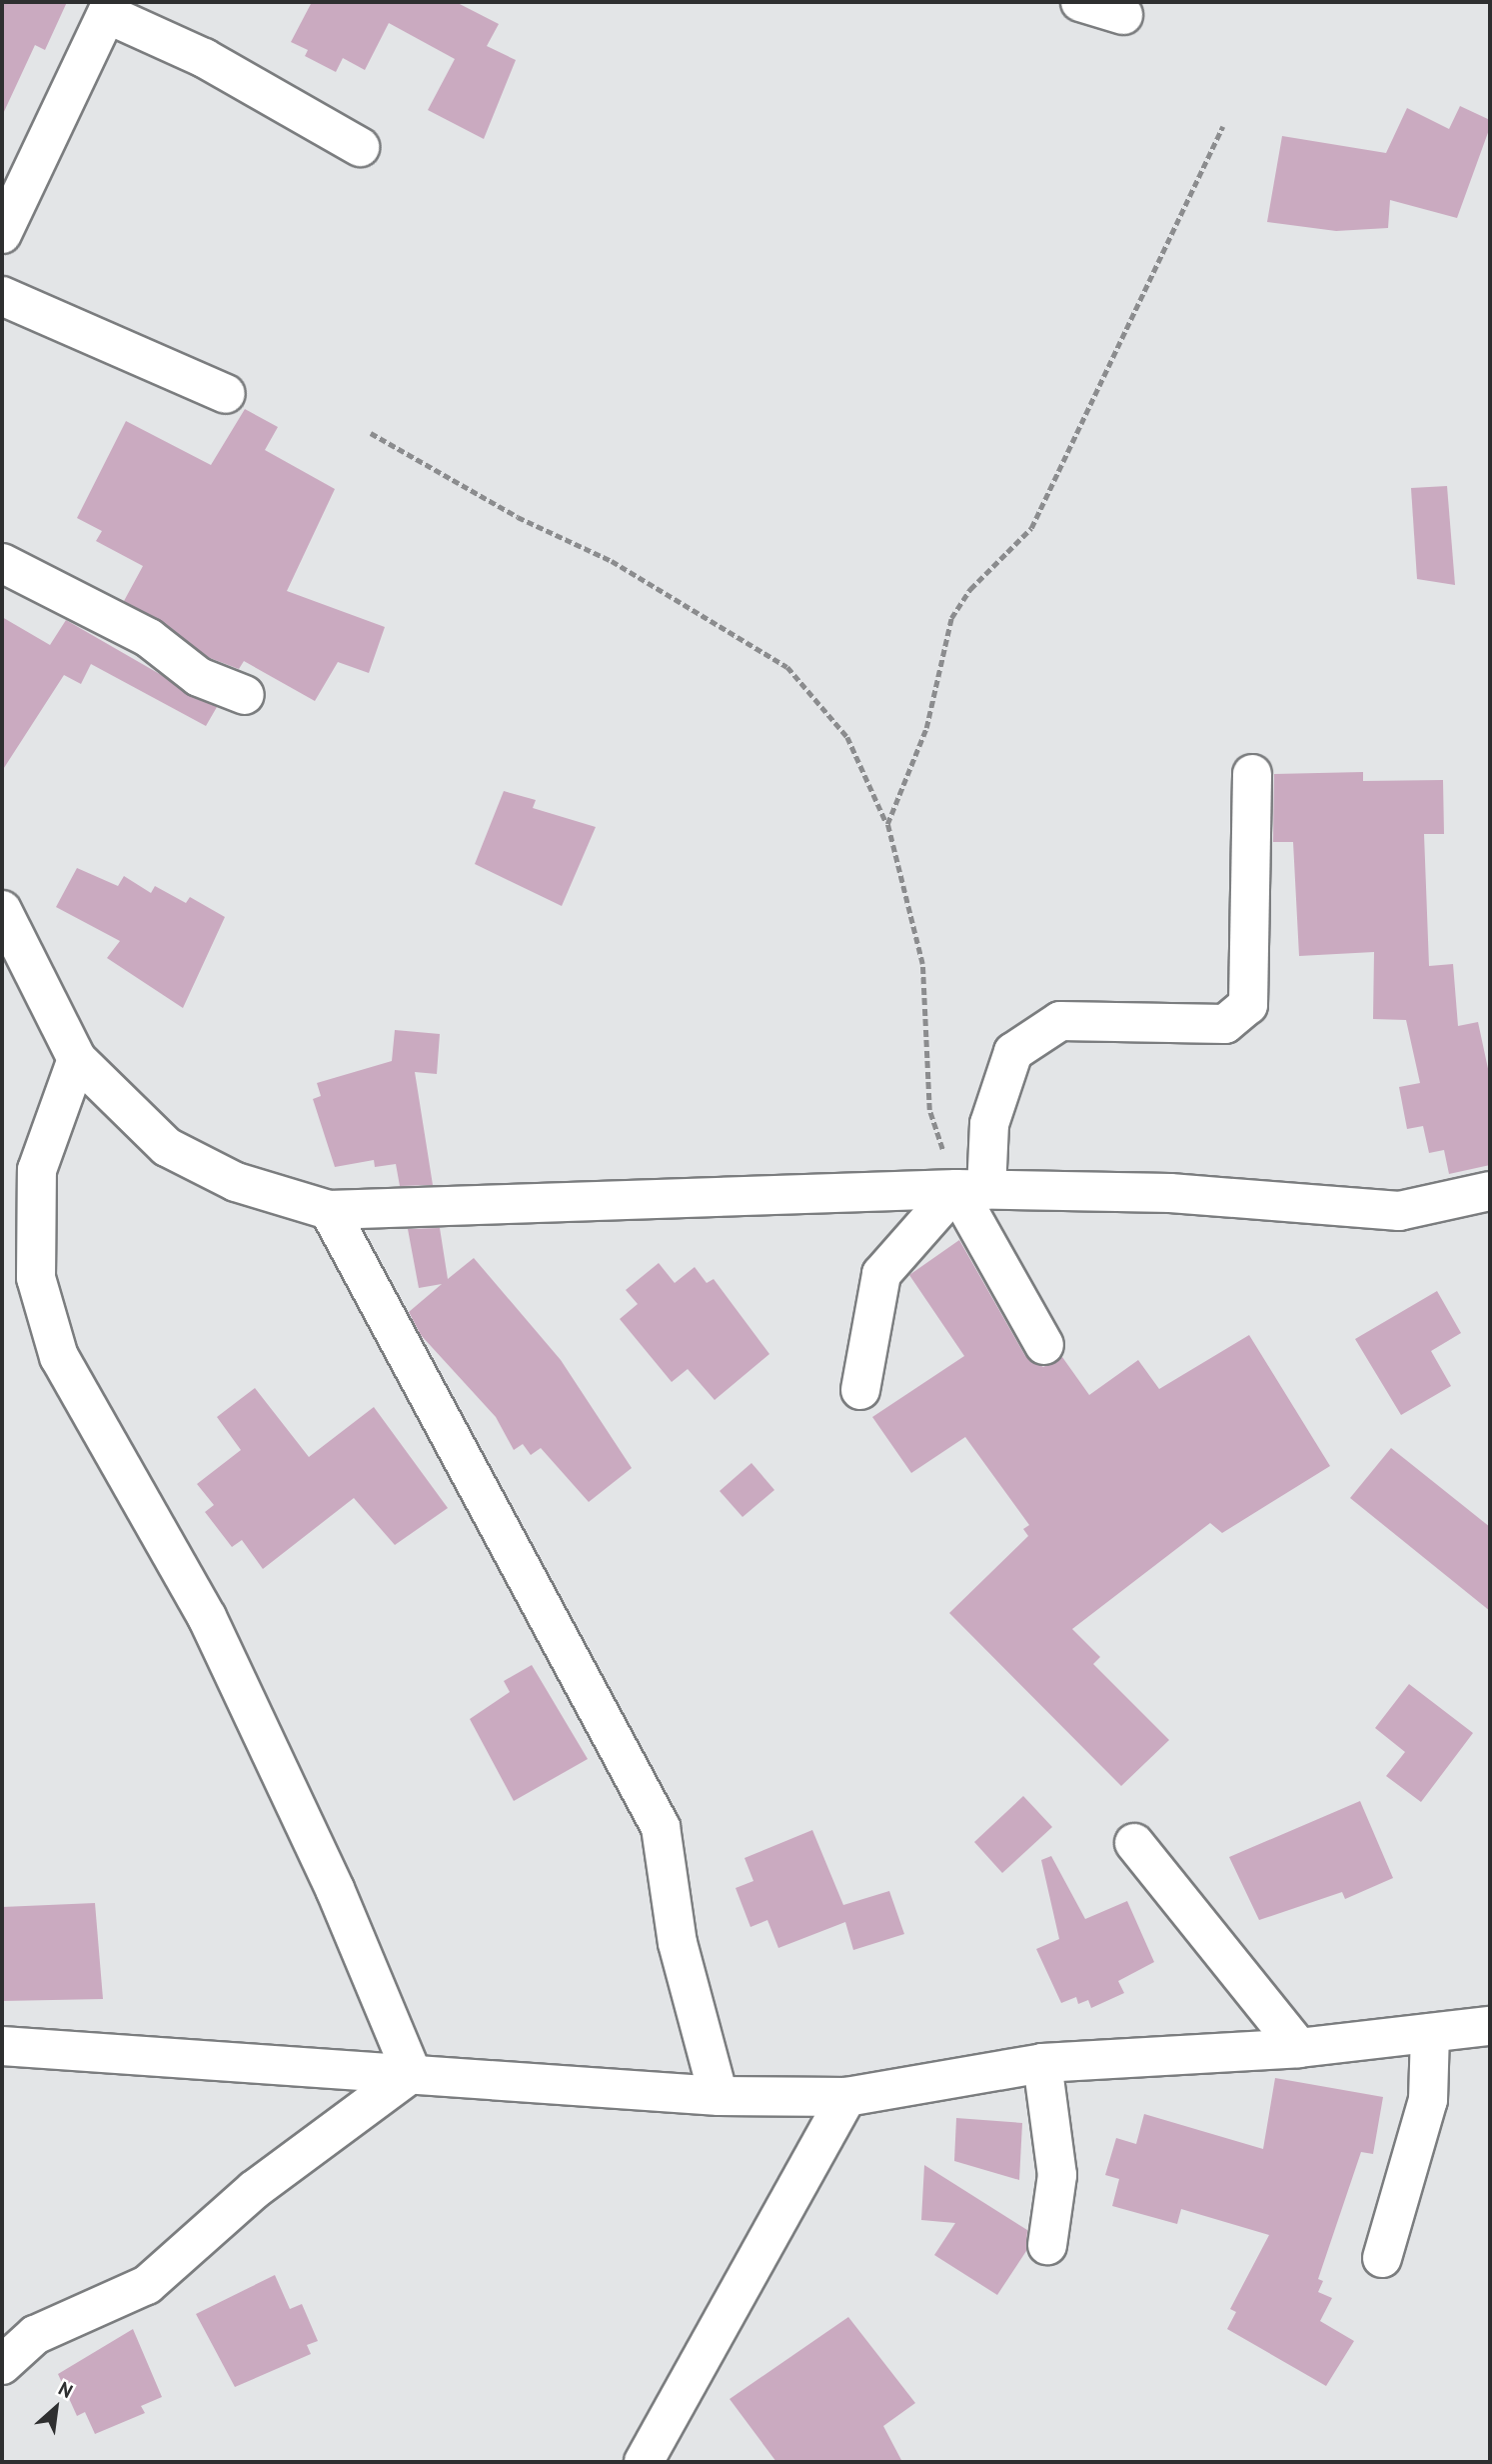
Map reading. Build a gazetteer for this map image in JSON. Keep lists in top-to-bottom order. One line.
{"north":"top right"}
